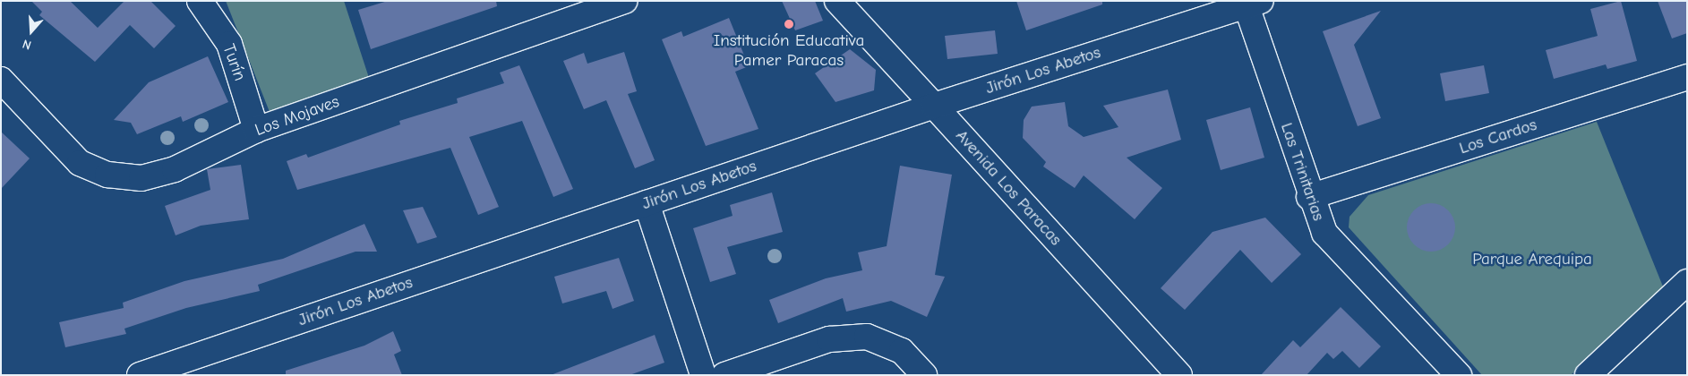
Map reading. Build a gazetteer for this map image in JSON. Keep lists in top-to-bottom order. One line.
{"streets":{"street":["Turín","Jirón Los Abetos","Los Mojaves","Los Cardos","Las Trinitarias","Avenida Los Paracas"]},"crossings":[["Turín","Los Mojaves"],["Jirón Los Abetos","Las Trinitarias"],["Jirón Los Abetos","Avenida Los Paracas"],["Los Cardos","Las Trinitarias"]],"parks":["Parque Arequipa"],"places":["Institución Educativa Pamer Paracas"],"north":"bottom"}
